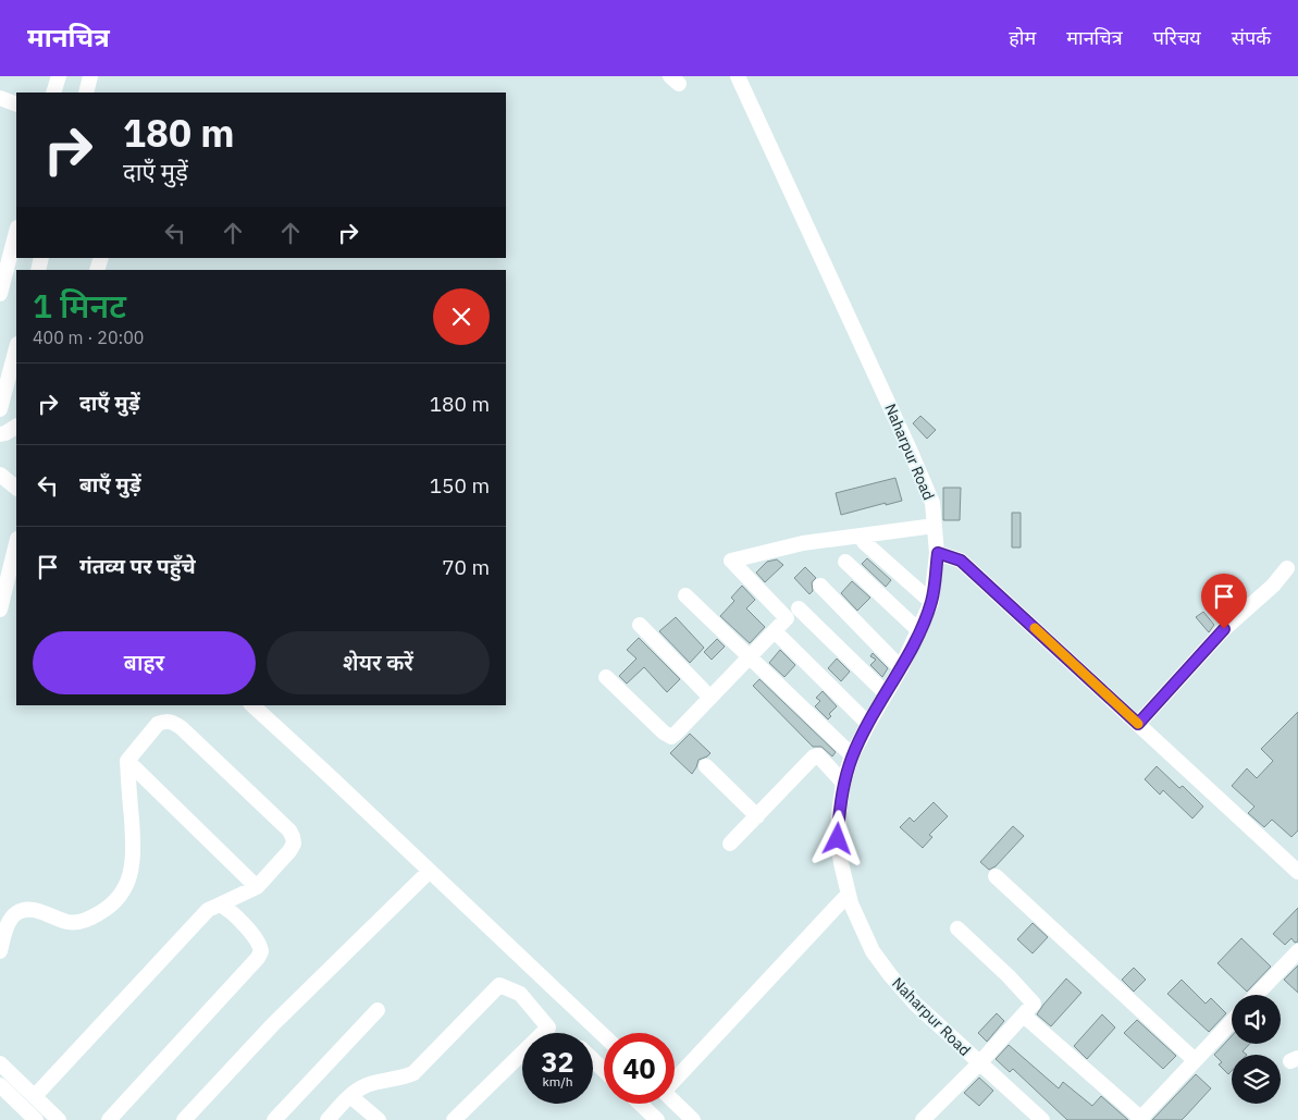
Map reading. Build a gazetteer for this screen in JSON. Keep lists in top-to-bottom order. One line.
{"streets":{"street":["Naharpur Road"]},"page":{"header":"मानचित्र","nav":["होम","मानचित्र","परिचय","संपर्क"],"turn":["180 m","दाएँ मुड़ें"],"heading":["1 मिनट","400 m · 20:00"],"list":[{"name":"दाएँ मुड़ें","value":"180 m"},{"name":"बाएँ मुड़ें","value":"150 m"},{"name":"गंतव्य पर पहुँचे","value":"70 m"}],"buttons":["बाहर","शेयर करें"],"speed":"32 km/h","limit":"40"}}
